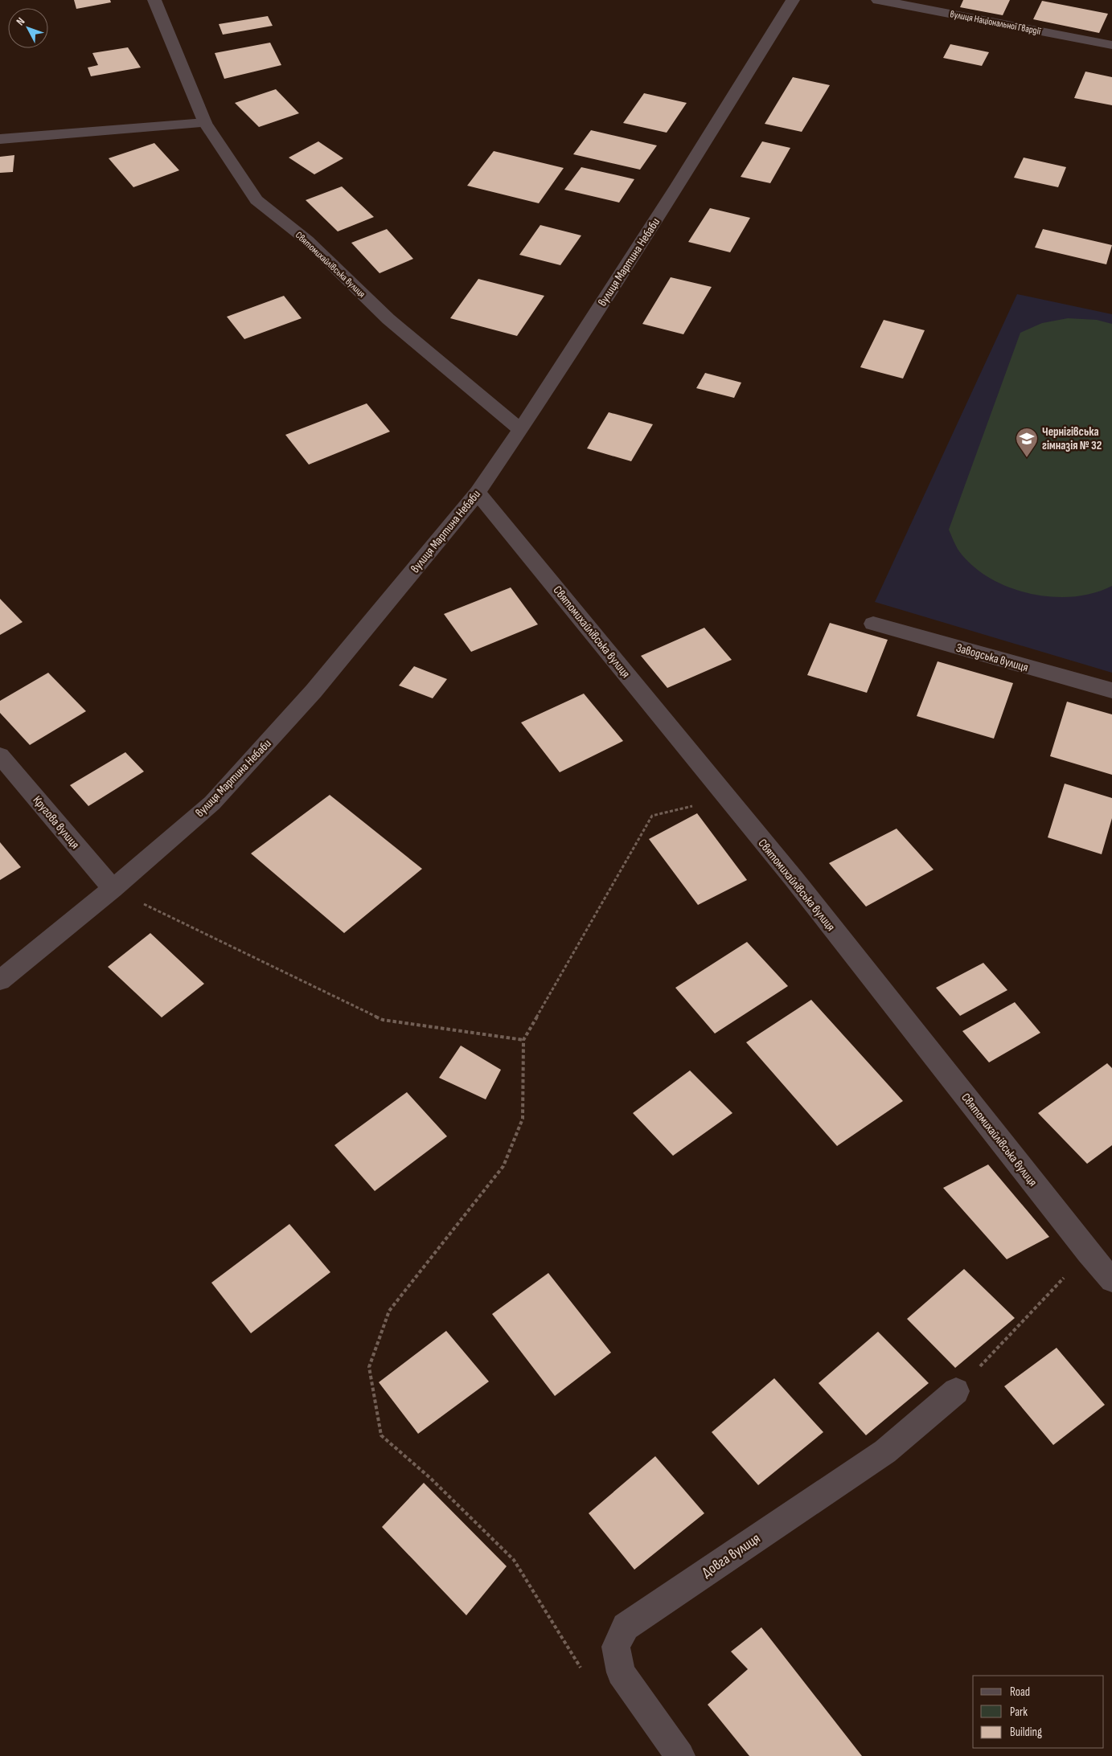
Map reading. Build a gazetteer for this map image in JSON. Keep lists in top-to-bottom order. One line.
{"streets":{"street":["вулиця Національної Гвардії","вулиця Мартина Небаби","Святомихайлівська вулиця","Заводська вулиця","Кругова вулиця","Довга вулиця"]},"crossings":[["вулиця Мартина Небаби","Святомихайлівська вулиця"],["вулиця Мартина Небаби","Кругова вулиця"]],"places":{"school or university":["Чернігівська гімназія № 32"]},"legend":["Road","Park","Building"],"north":"top left"}
